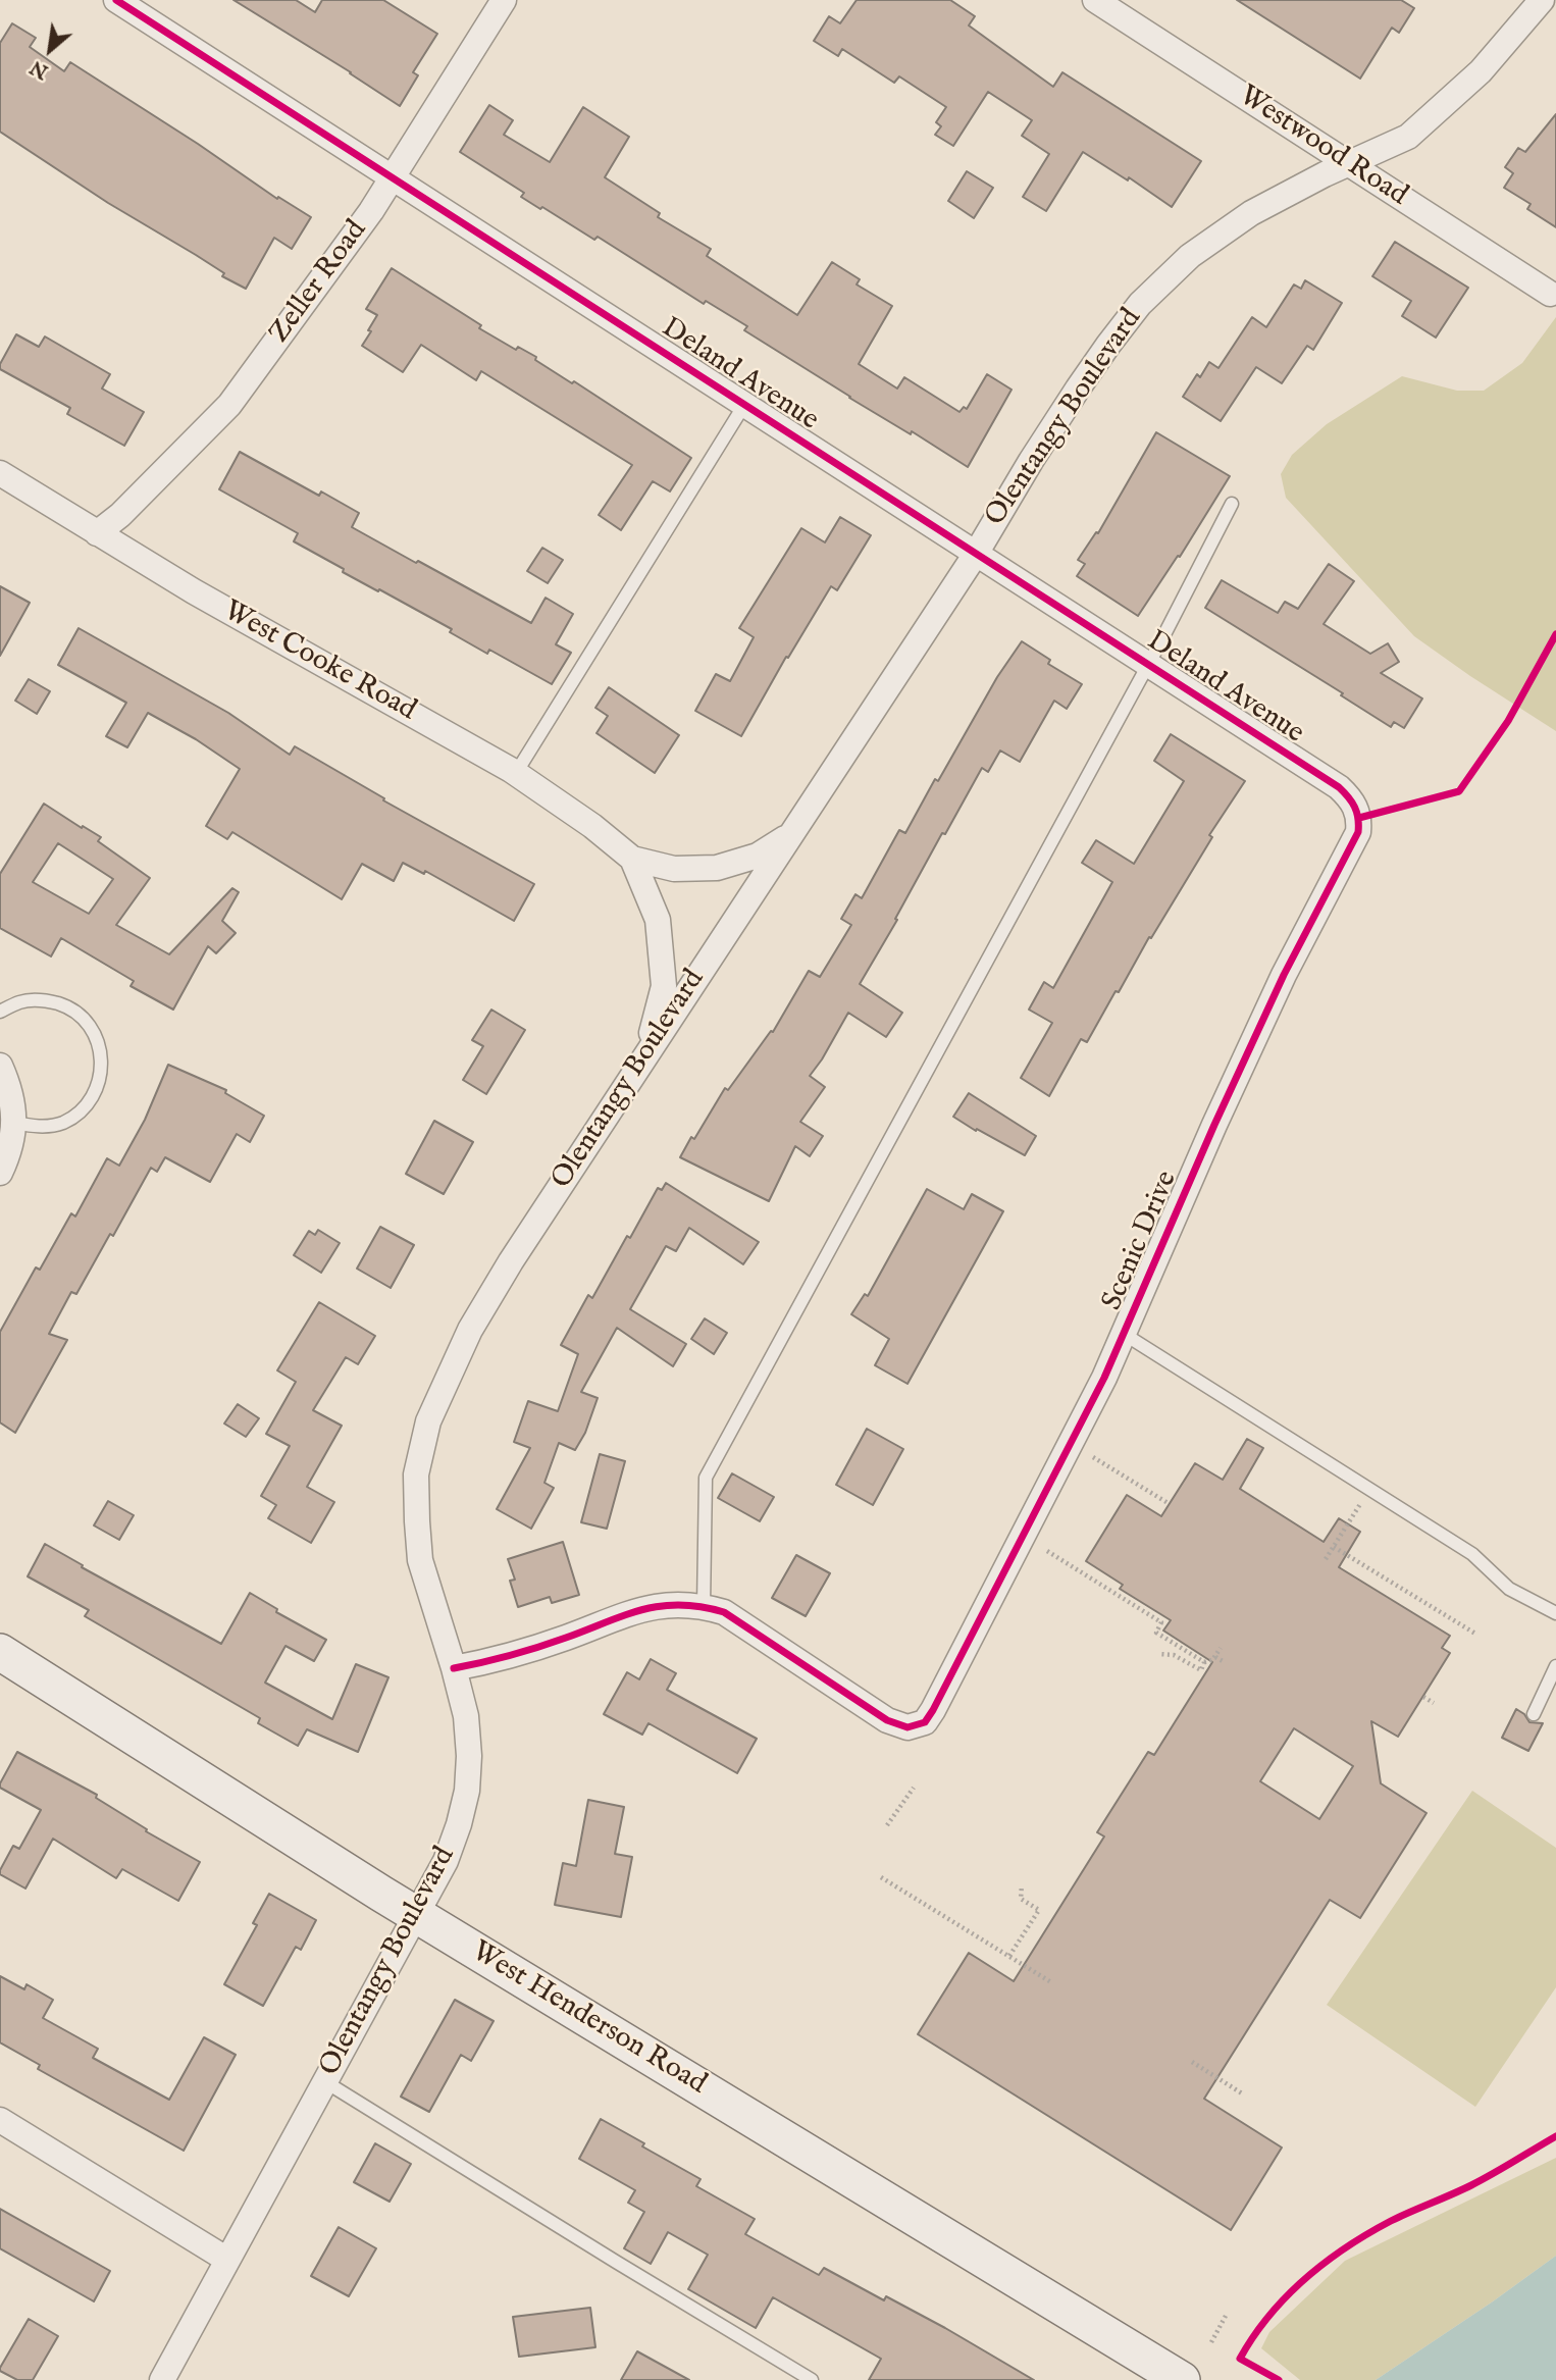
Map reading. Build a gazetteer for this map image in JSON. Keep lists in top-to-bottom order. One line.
{"streets":{"main road":["West Henderson Road"],"street":["Westwood Road","Zeller Road","Deland Avenue","Olentangy Boulevard","West Cooke Road","Scenic Drive"]},"crossings":[["Westwood Road","Olentangy Boulevard"],["Zeller Road","Deland Avenue"],["Zeller Road","West Cooke Road"],["Deland Avenue","Olentangy Boulevard"],["Deland Avenue","Scenic Drive"],["Olentangy Boulevard","West Cooke Road"],["Olentangy Boulevard","West Henderson Road"]],"north":"bottom left"}
